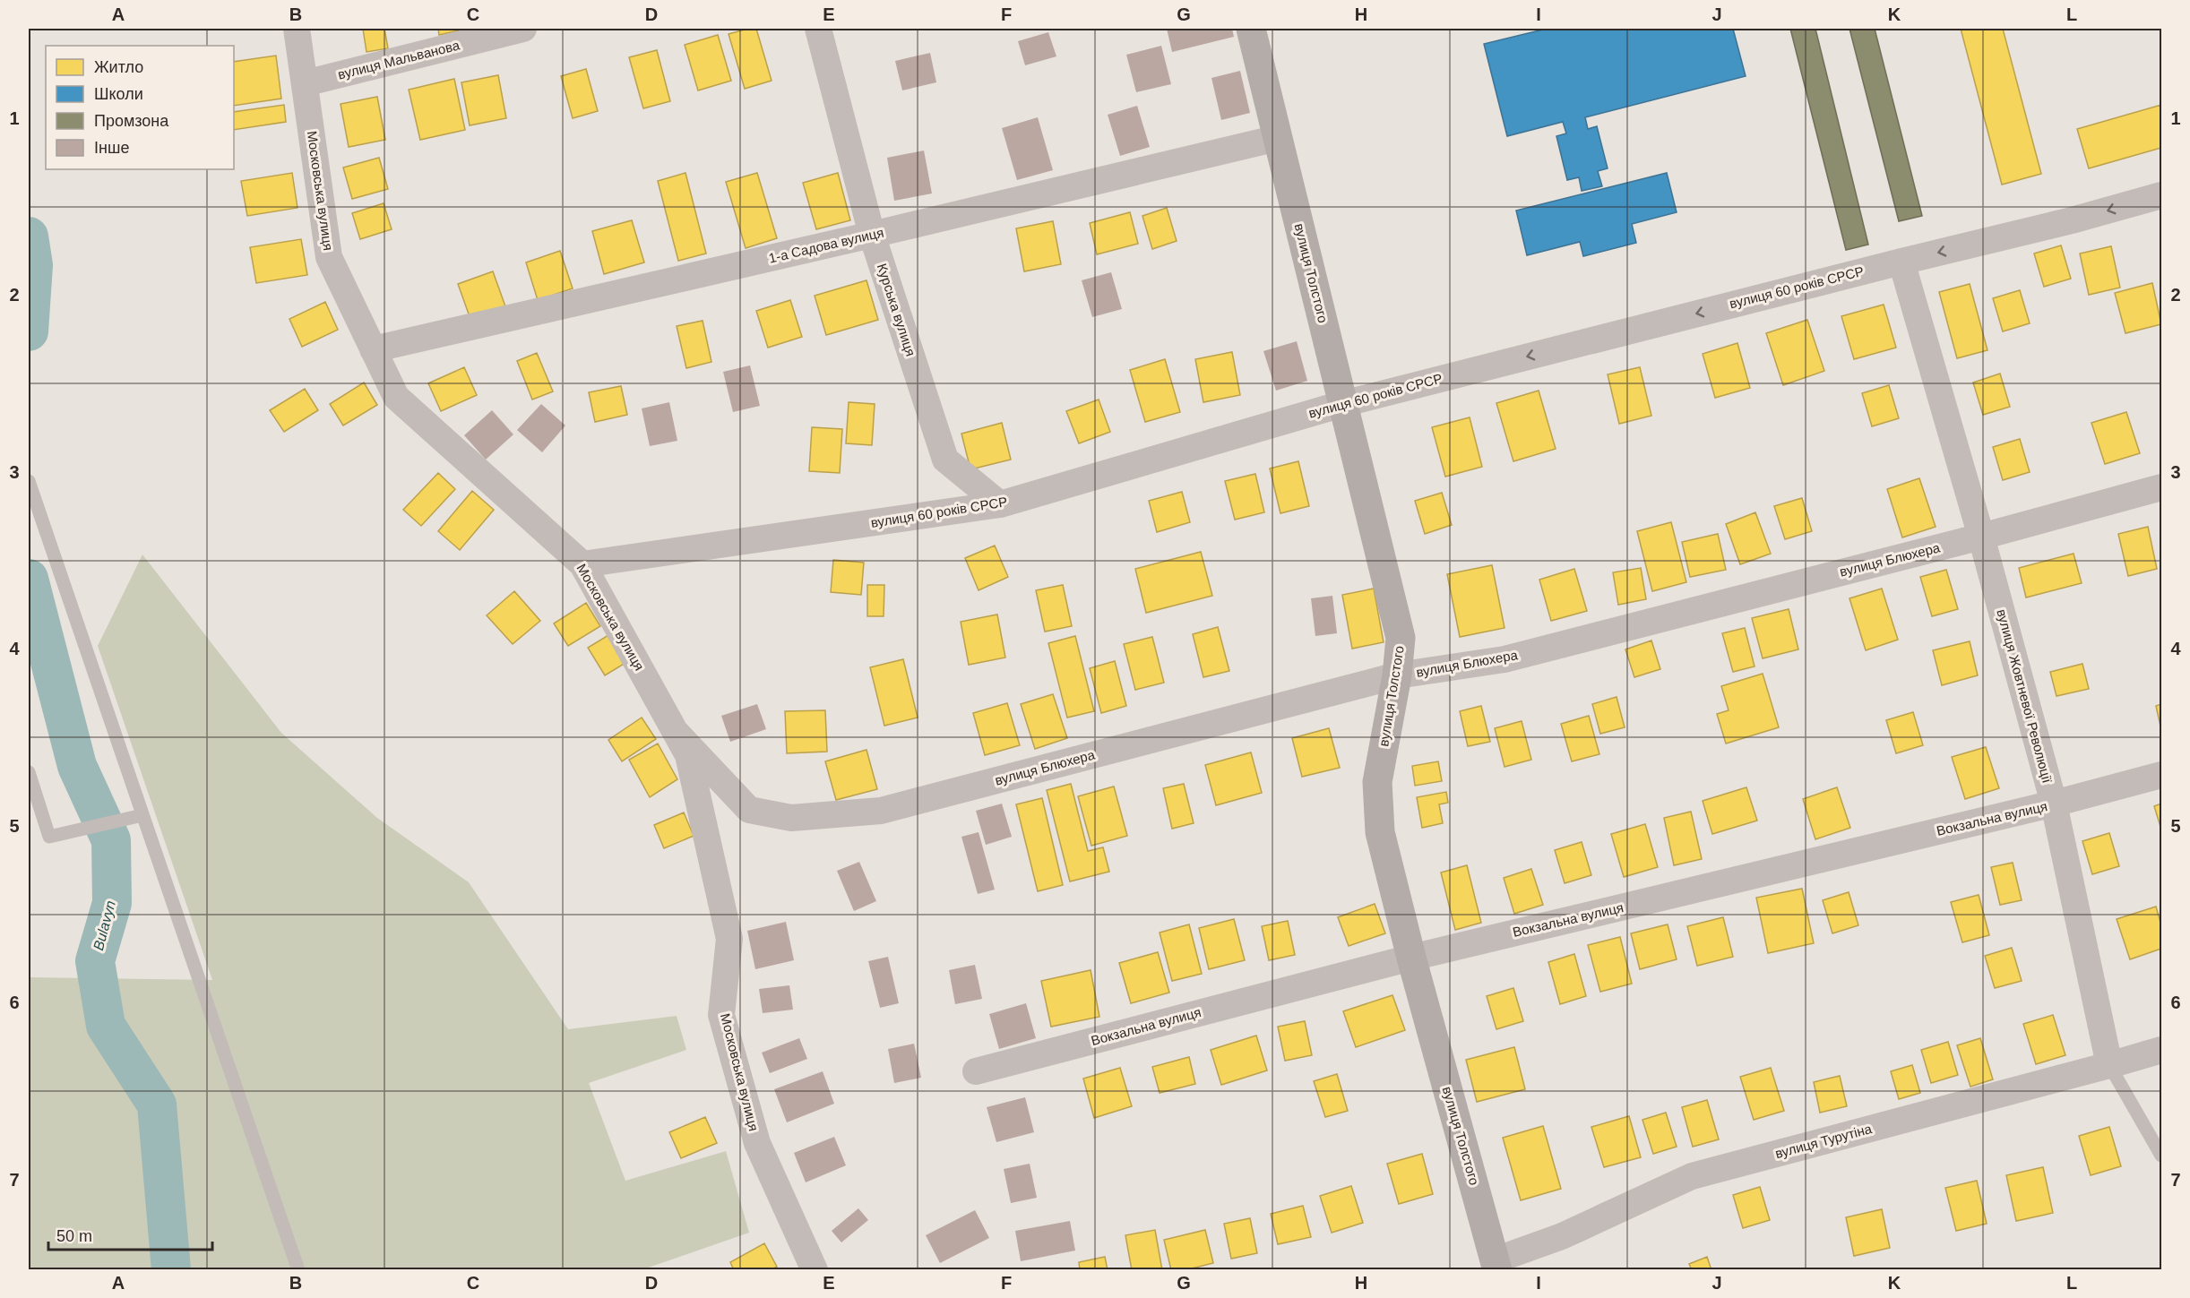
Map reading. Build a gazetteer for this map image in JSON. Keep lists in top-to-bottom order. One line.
{"streets":{"street":["вулиця Мальванова","Московська вулиця","1-а Садова вулиця","вулиця Толстого","вулиця 60 років СРСР","Курська вулиця","вулиця Блюхера","вулиця Жовтневої Революції","Вокзальна вулиця","вулиця Турутіна"]},"crossings":[["вулиця Мальванова","Московська вулиця"],["Московська вулиця","1-а Садова вулиця"],["Московська вулиця","вулиця 60 років СРСР"],["Московська вулиця","вулиця Блюхера"],["1-а Садова вулиця","вулиця Толстого"],["1-а Садова вулиця","Курська вулиця"],["вулиця Толстого","вулиця 60 років СРСР"],["вулиця Толстого","вулиця Блюхера"],["вулиця Толстого","Вокзальна вулиця"],["вулиця Толстого","вулиця Турутіна"],["вулиця 60 років СРСР","Курська вулиця"],["вулиця 60 років СРСР","вулиця Жовтневої Революції"],["вулиця Блюхера","вулиця Жовтневої Революції"],["вулиця Жовтневої Революції","Вокзальна вулиця"],["вулиця Жовтневої Революції","вулиця Турутіна"]],"one_way":["вулиця 60 років СРСР"],"water":["Bulavyn"],"legend":["Житло","Школи","Промзона","Інше"],"scale_bar":"50 m","grid":{"columns":["A","B","C","D","E","F","G","H","I","J","K","L"],"rows":["1","2","3","4","5","6","7"]}}
